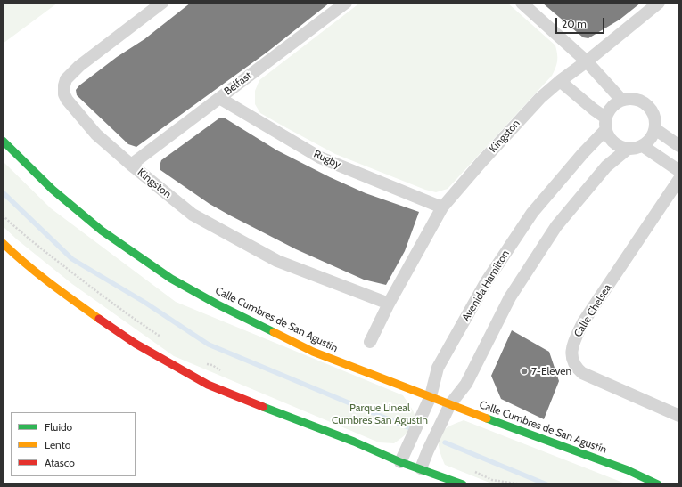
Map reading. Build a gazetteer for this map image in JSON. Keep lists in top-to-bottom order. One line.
{"streets":{"street":["Belfast","Kingston","Rugby","Avenida Hamilton","Calle Chelsea","Calle Cumbres de San Agustín"]},"crossings":[["Belfast","Kingston"],["Belfast","Rugby"],["Kingston","Rugby"],["Avenida Hamilton","Calle Cumbres de San Agustín"]],"parks":["Parque Lineal Cumbres San Agustin"],"places":["7-Eleven"],"legend":["Fluido","Lento","Atasco"],"scale_bar":"20 m"}
